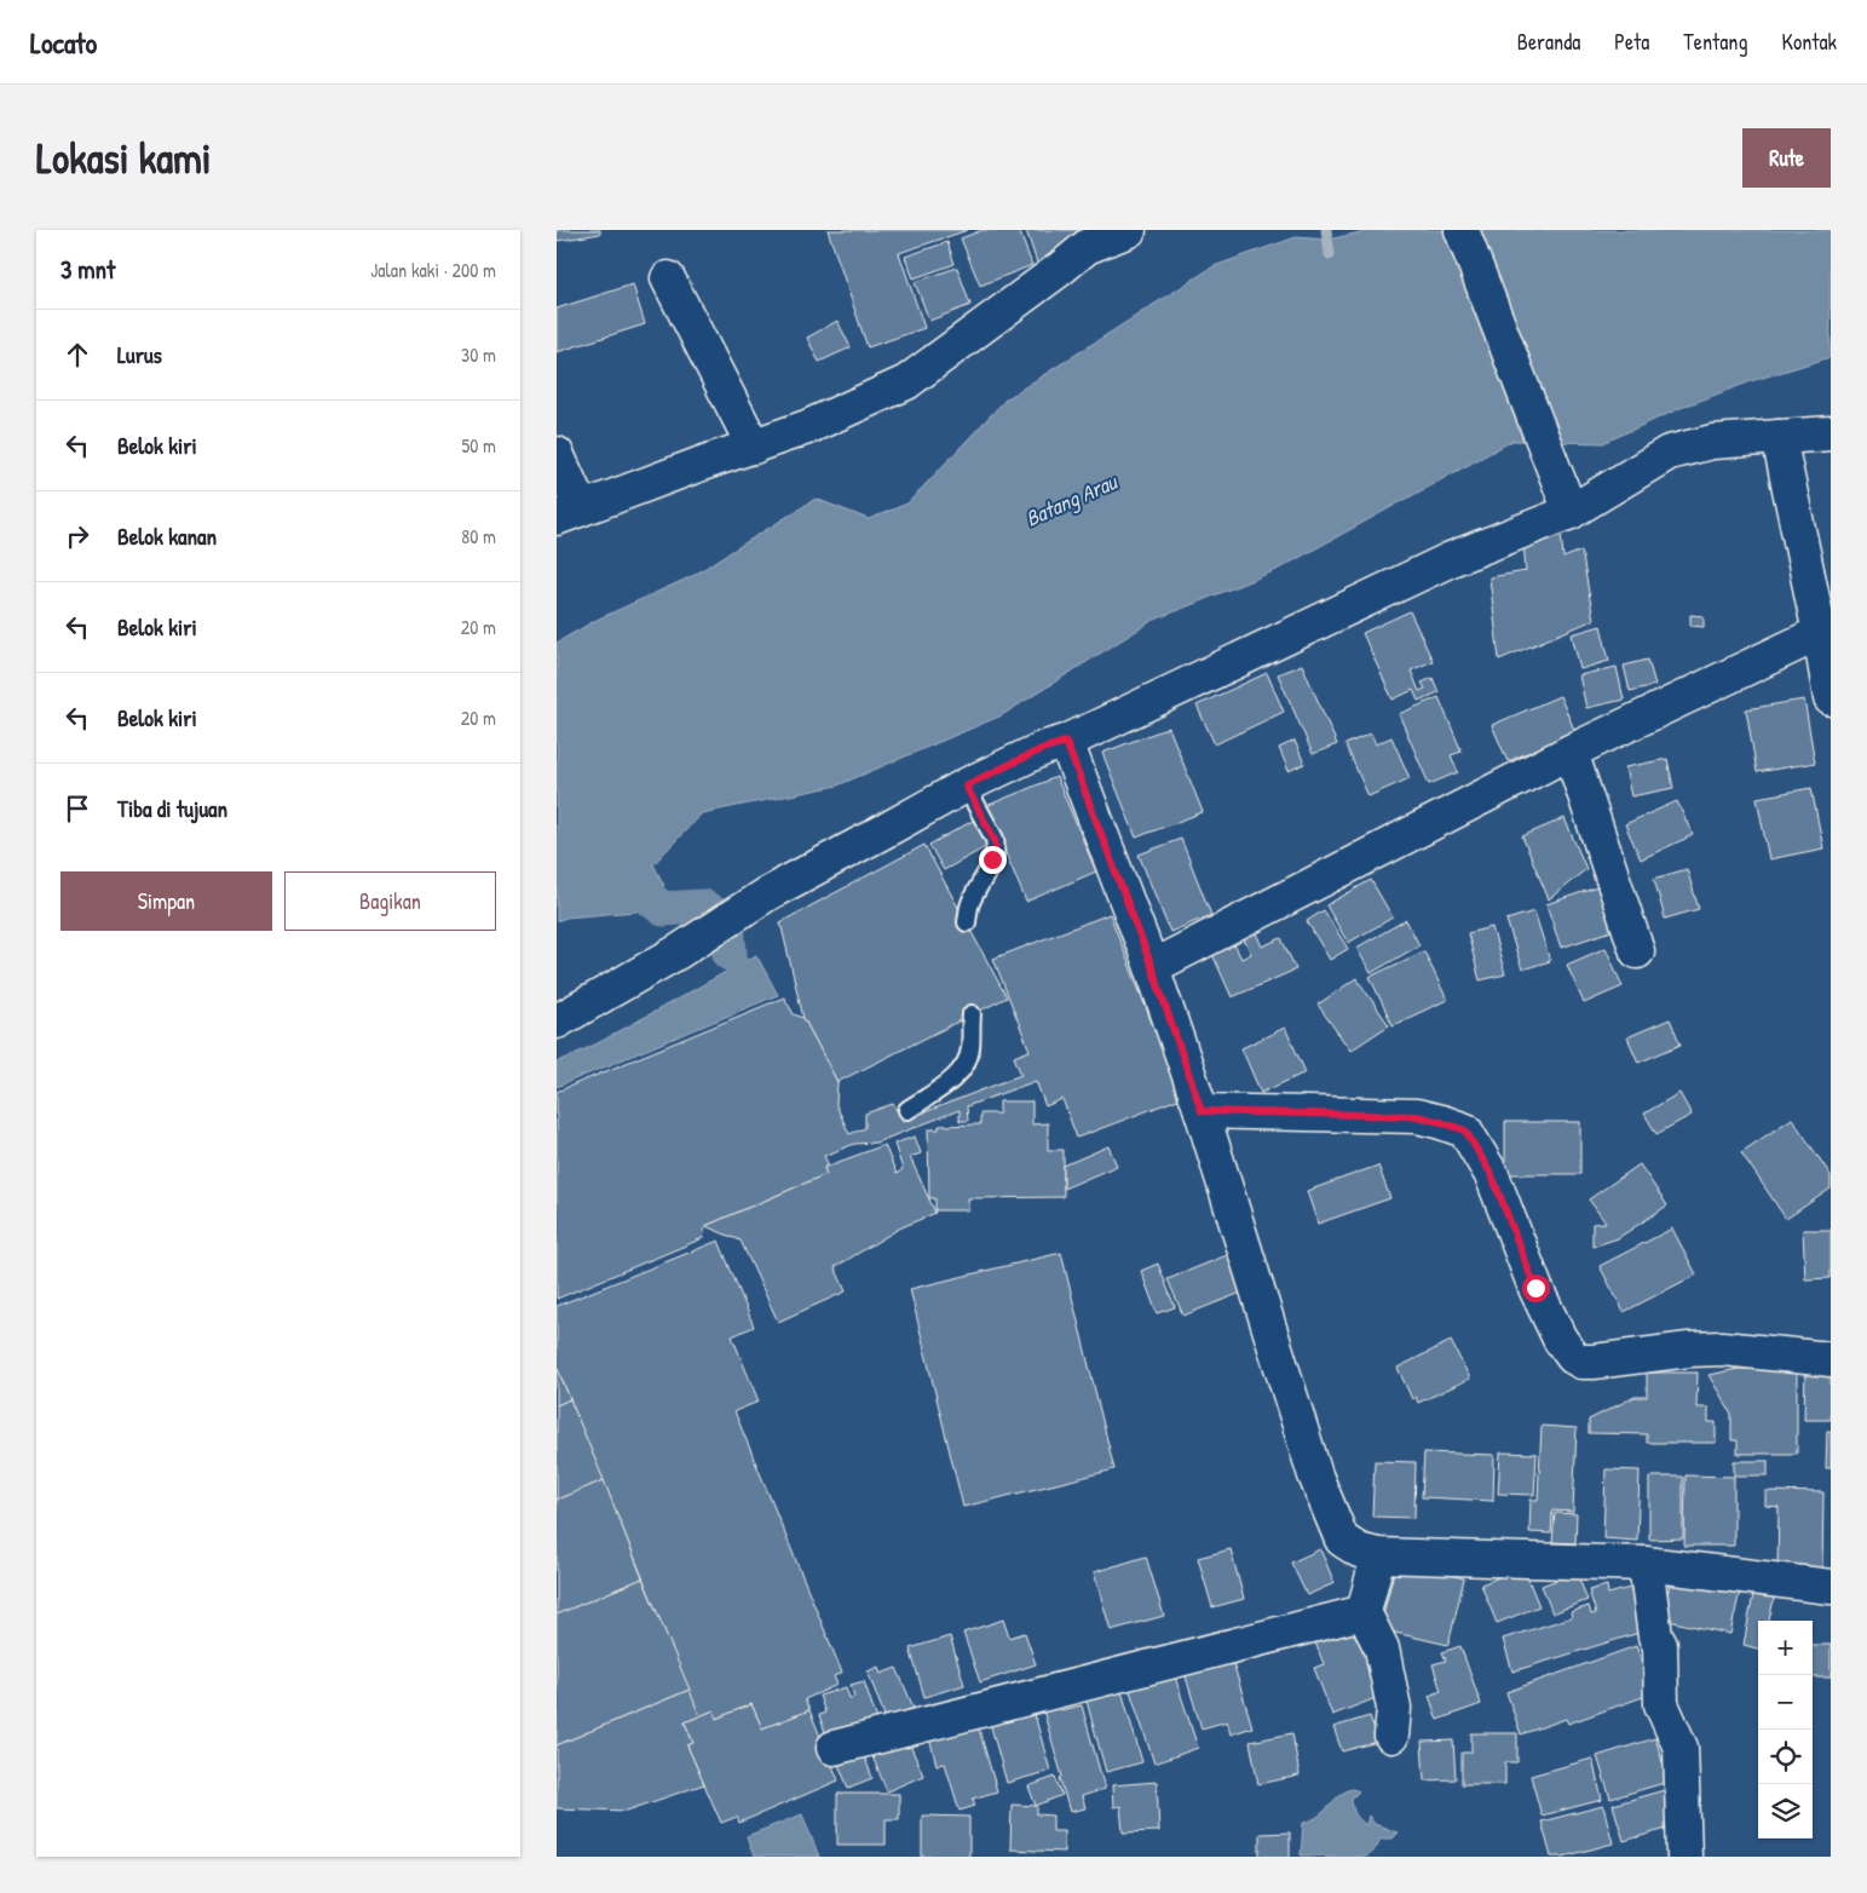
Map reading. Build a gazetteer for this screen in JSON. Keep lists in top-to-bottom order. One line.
{"water":["Batang Arau"],"page":{"header":"Locato","nav":["Beranda","Peta","Tentang","Kontak"],"buttons":["Rute",["Simpan","Bagikan"]],"title":"Lokasi kami","heading":["3 mnt","Jalan kaki · 200 m"],"list":[["Lurus","30 m"],["Belok kiri","50 m"],["Belok kanan","80 m"],["Belok kiri","20 m"],["Belok kiri","20 m"],"Tiba di tujuan"],"map_buttons":["+","−"]}}
